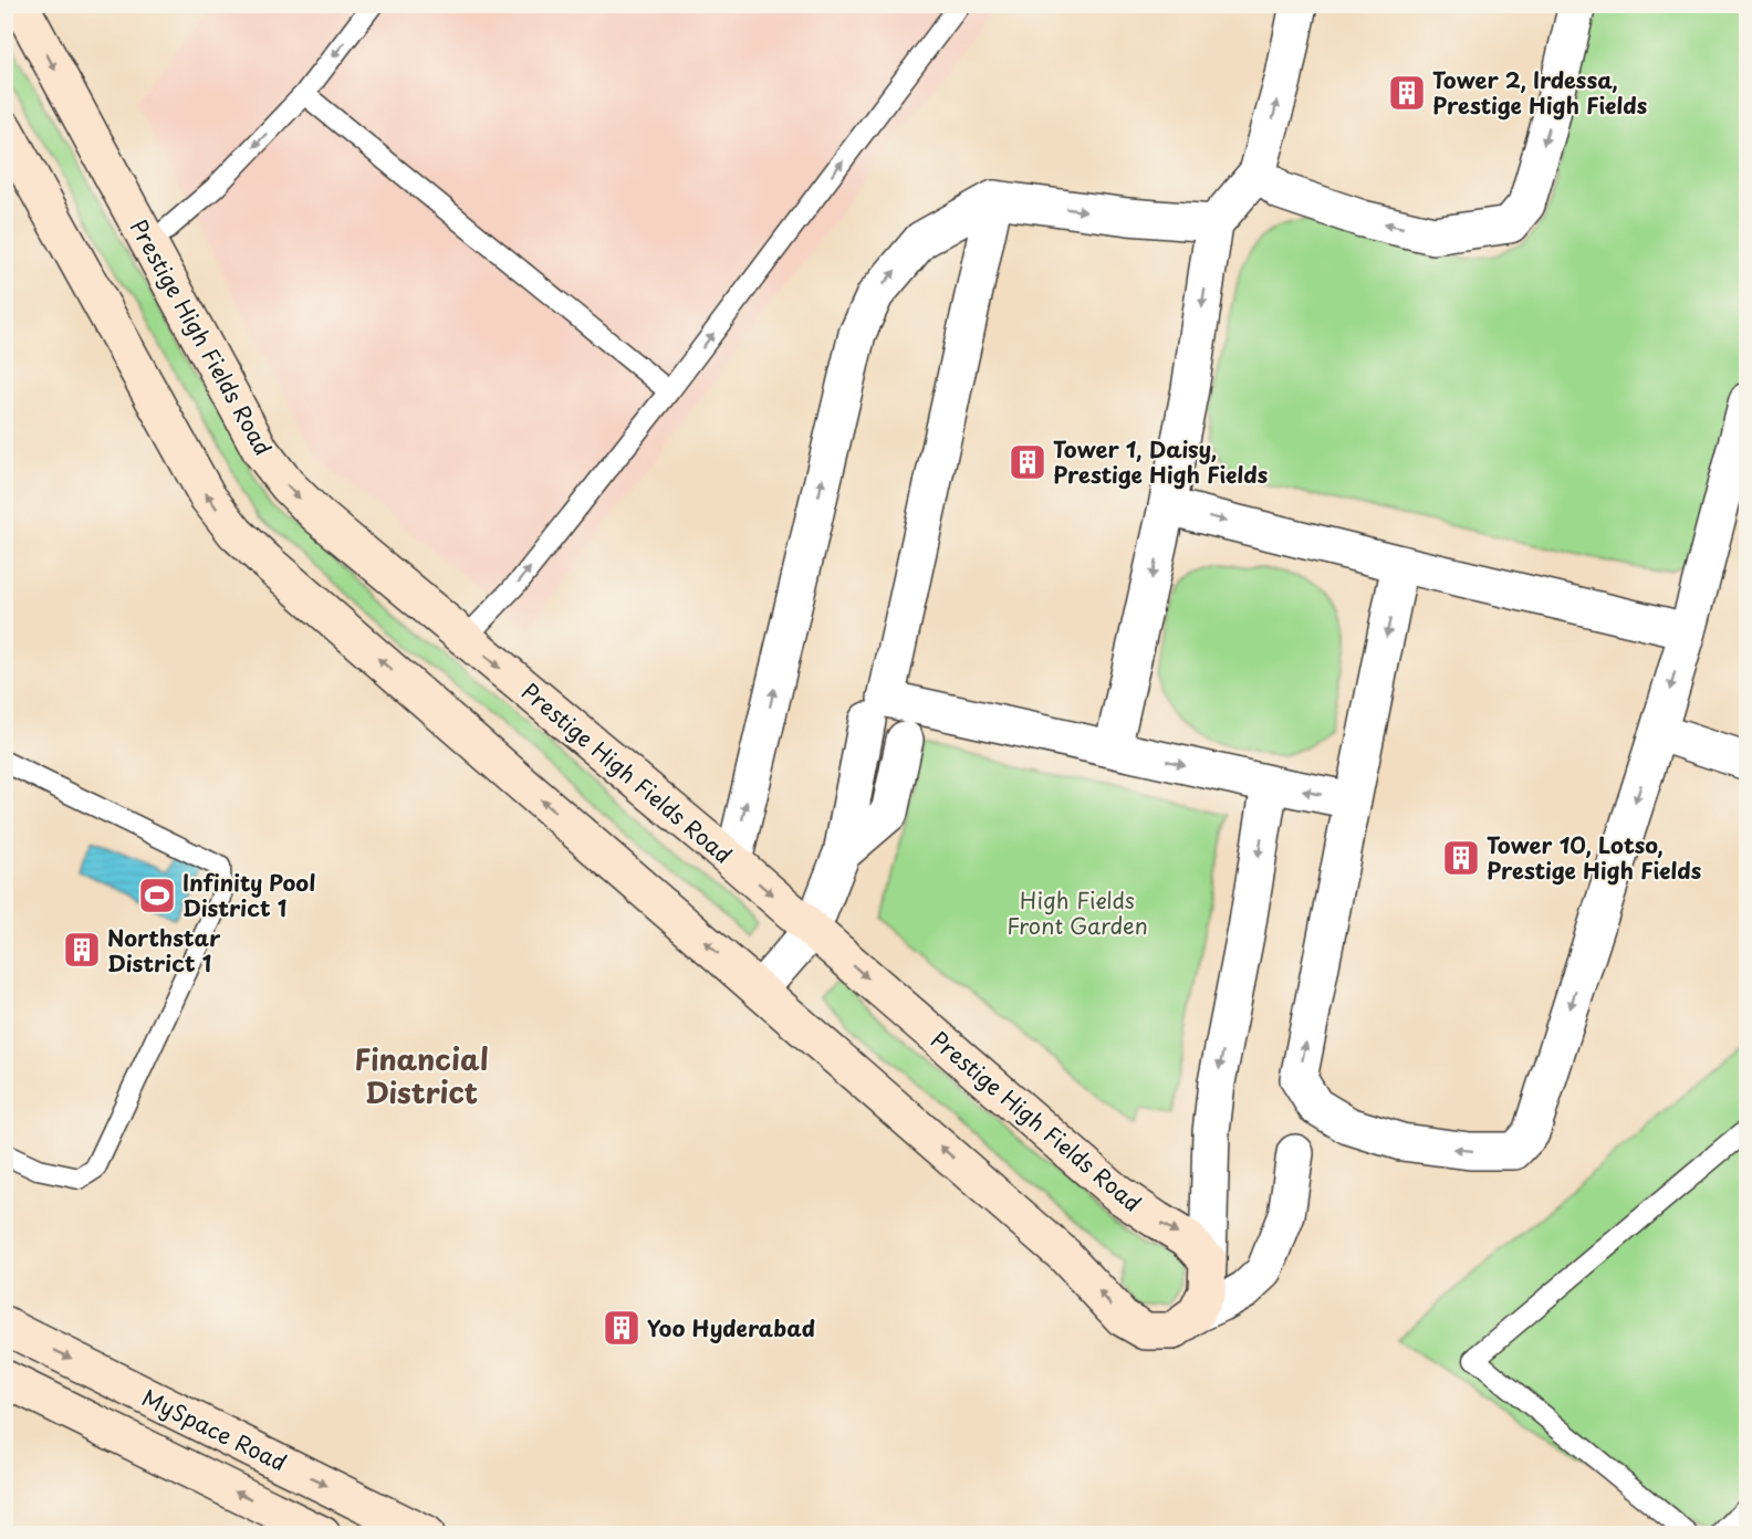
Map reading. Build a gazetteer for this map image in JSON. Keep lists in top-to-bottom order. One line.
{"streets":{"street":["Prestige High Fields Road","MySpace Road"]},"districts":["Financial District"],"parks":["High Fields Front Garden"],"places":{"building":["Tower 2, Irdessa, Prestige High Fields","Tower 1, Daisy, Prestige High Fields","Tower 10, Lotso, Prestige High Fields","Northstar District 1","Yoo Hyderabad"],"sports":["Infinity Pool District 1"]}}
